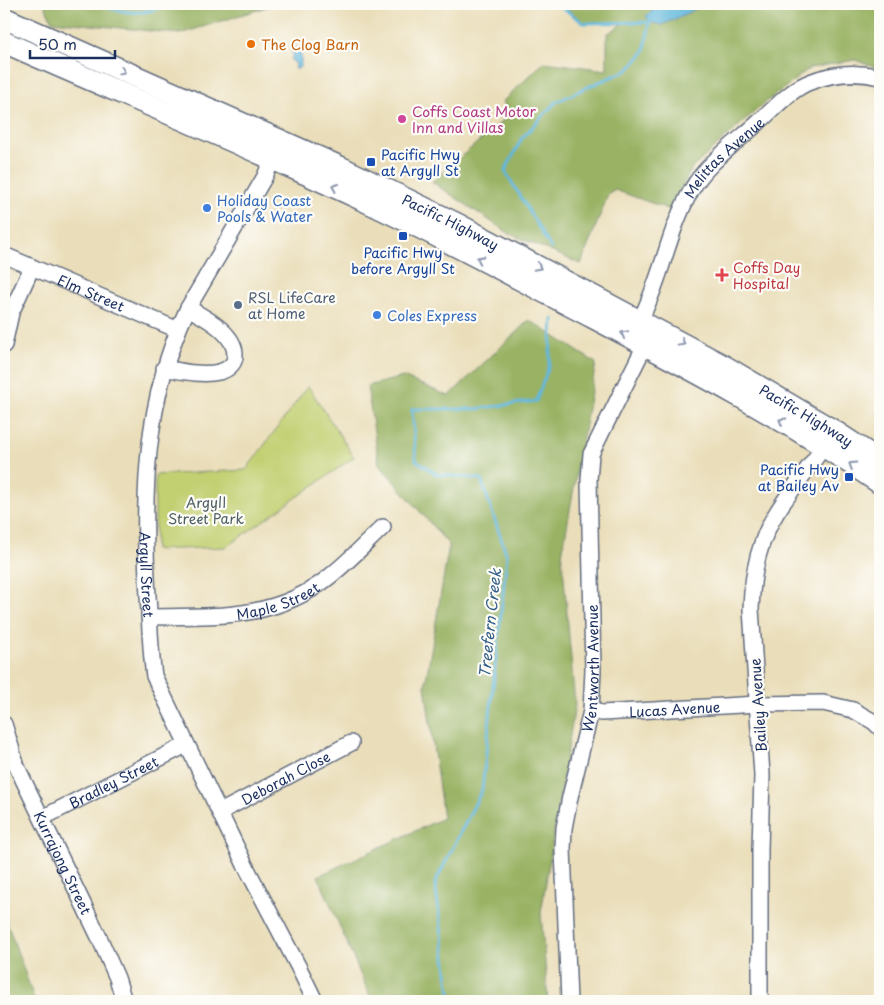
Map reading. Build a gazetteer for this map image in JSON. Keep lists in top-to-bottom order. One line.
{"streets":{"highway":["Pacific Highway"],"street":["Melittas Avenue","Elm Street","Argyll Street","Maple Street","Wentworth Avenue","Bailey Avenue","Lucas Avenue","Deborah Close","Bradley Street","Kurrajong Street"]},"crossings":[["Melittas Avenue","Pacific Highway"],["Pacific Highway","Argyll Street"],["Pacific Highway","Wentworth Avenue"],["Pacific Highway","Bailey Avenue"],["Elm Street","Argyll Street"],["Argyll Street","Maple Street"],["Argyll Street","Deborah Close"],["Argyll Street","Bradley Street"],["Wentworth Avenue","Lucas Avenue"],["Bailey Avenue","Lucas Avenue"],["Bradley Street","Kurrajong Street"]],"water":["Treefern Creek"],"parks":["Argyll Street Park"],"places":{"other":["The Clog Barn","Coffs Coast Motor Inn and Villas","Holiday Coast Pools & Water","RSL LifeCare at Home","Coles Express"],"transit":["Pacific Hwy at Argyll St","Pacific Hwy before Argyll St","Pacific Hwy at Bailey Av"],"health":["Coffs Day Hospital"]},"scale_bar":"50 m"}
